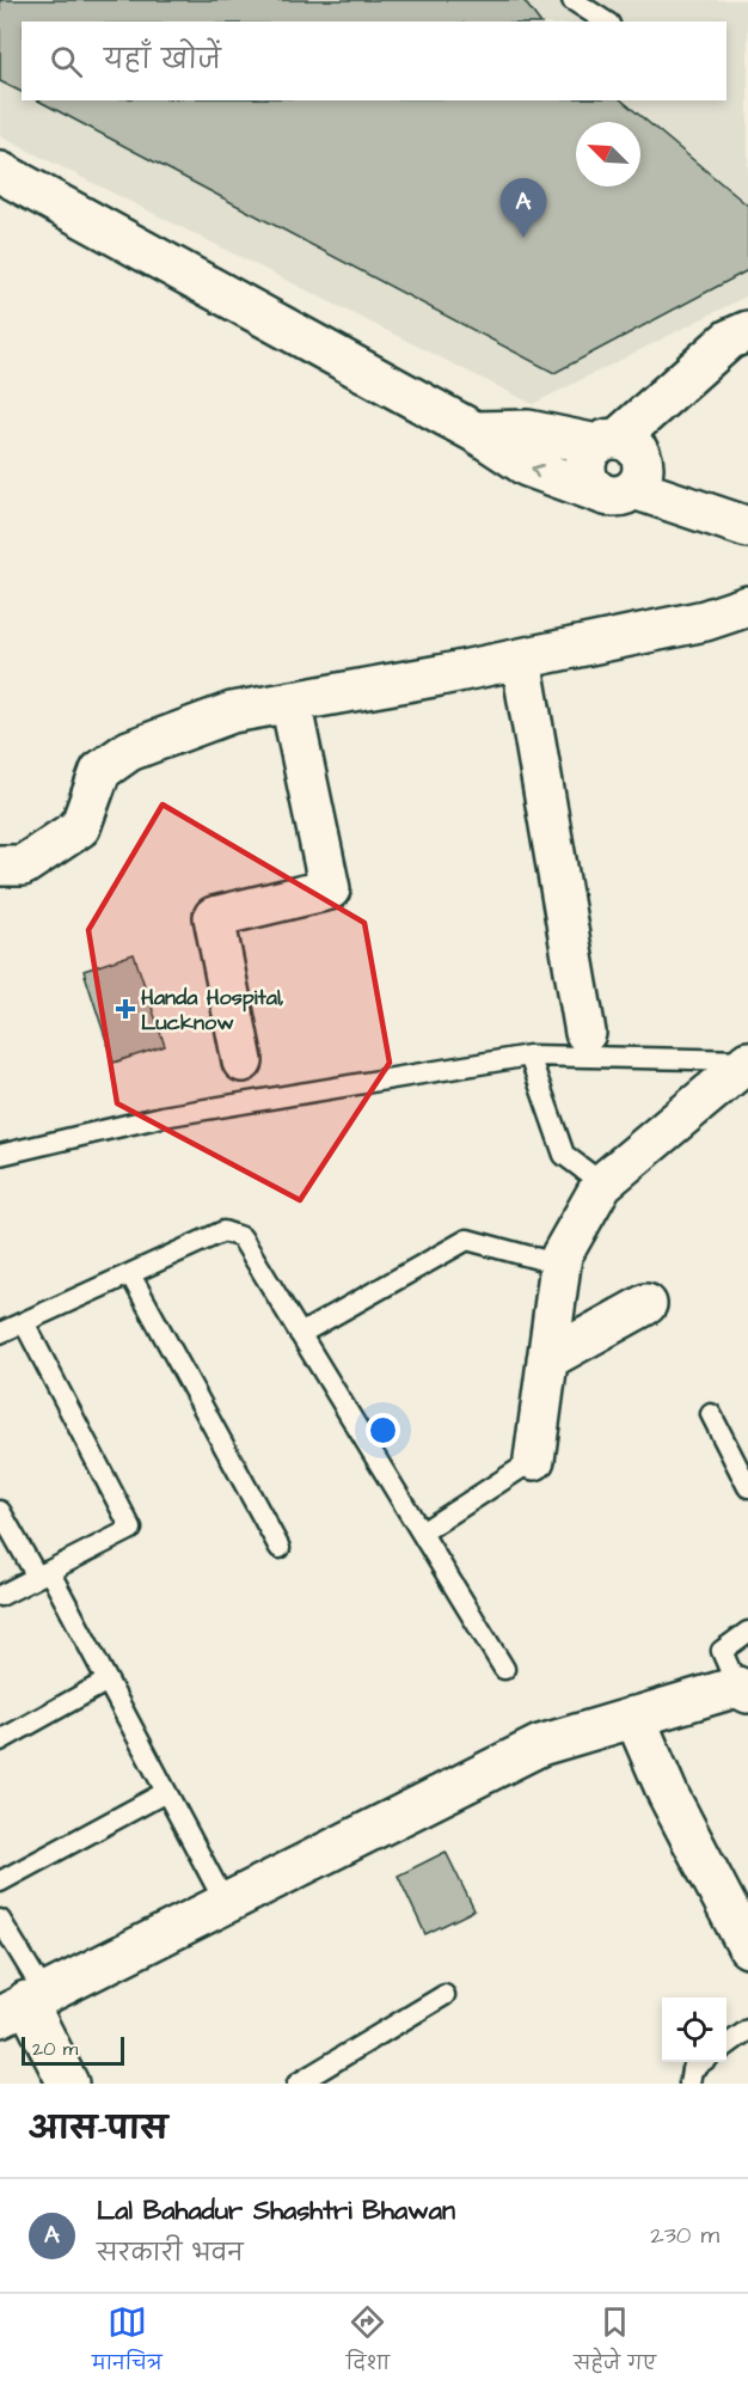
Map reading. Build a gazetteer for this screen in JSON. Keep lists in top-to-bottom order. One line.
{"places":{"health":["Handa Hospital, Lucknow"]},"scale_bar":"20 m","north":"top left","page":{"search":"यहाँ खोजें","pins":"A","scale":"20 m","heading":"आस-पास","list":[{"mark":"A","name":"Lal Bahadur Shashtri Bhawan","note":"सरकारी भवन","value":"230 m"}],"nav":["मानचित्र","दिशा","सहेजे गए"]}}
